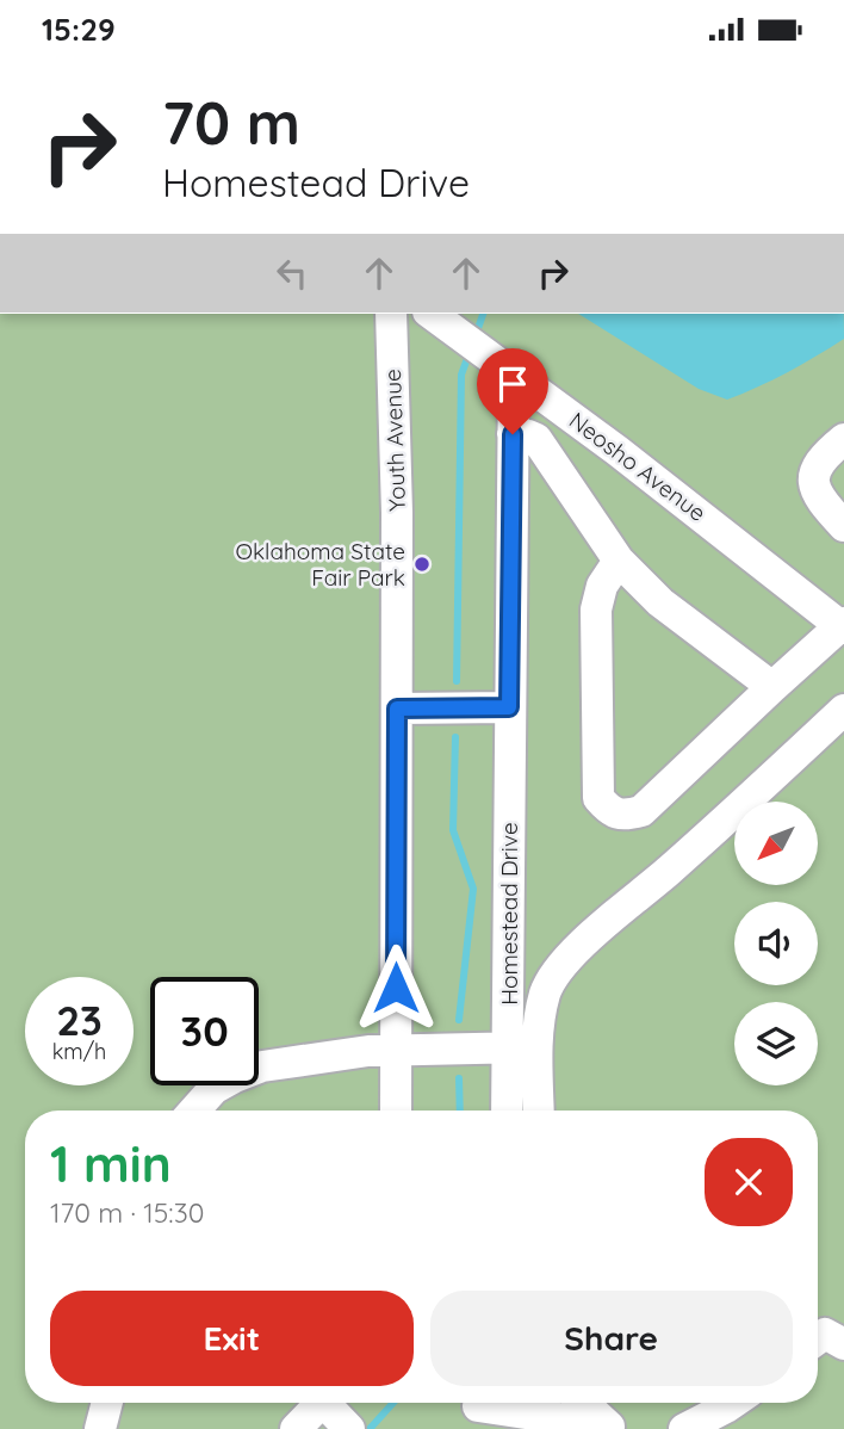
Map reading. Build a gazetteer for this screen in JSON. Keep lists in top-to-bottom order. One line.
{"streets":{"street":["Youth Avenue","Neosho Avenue","Homestead Drive"]},"crossings":[["Neosho Avenue","Homestead Drive"]],"places":["Oklahoma State Fair Park"],"north":"bottom left","page":{"status":"15:29","turn":["70 m","Homestead Drive"],"speed":"23 km/h","limit":"30","heading":["1 min","170 m · 15:30"],"buttons":["Exit","Share"]}}
